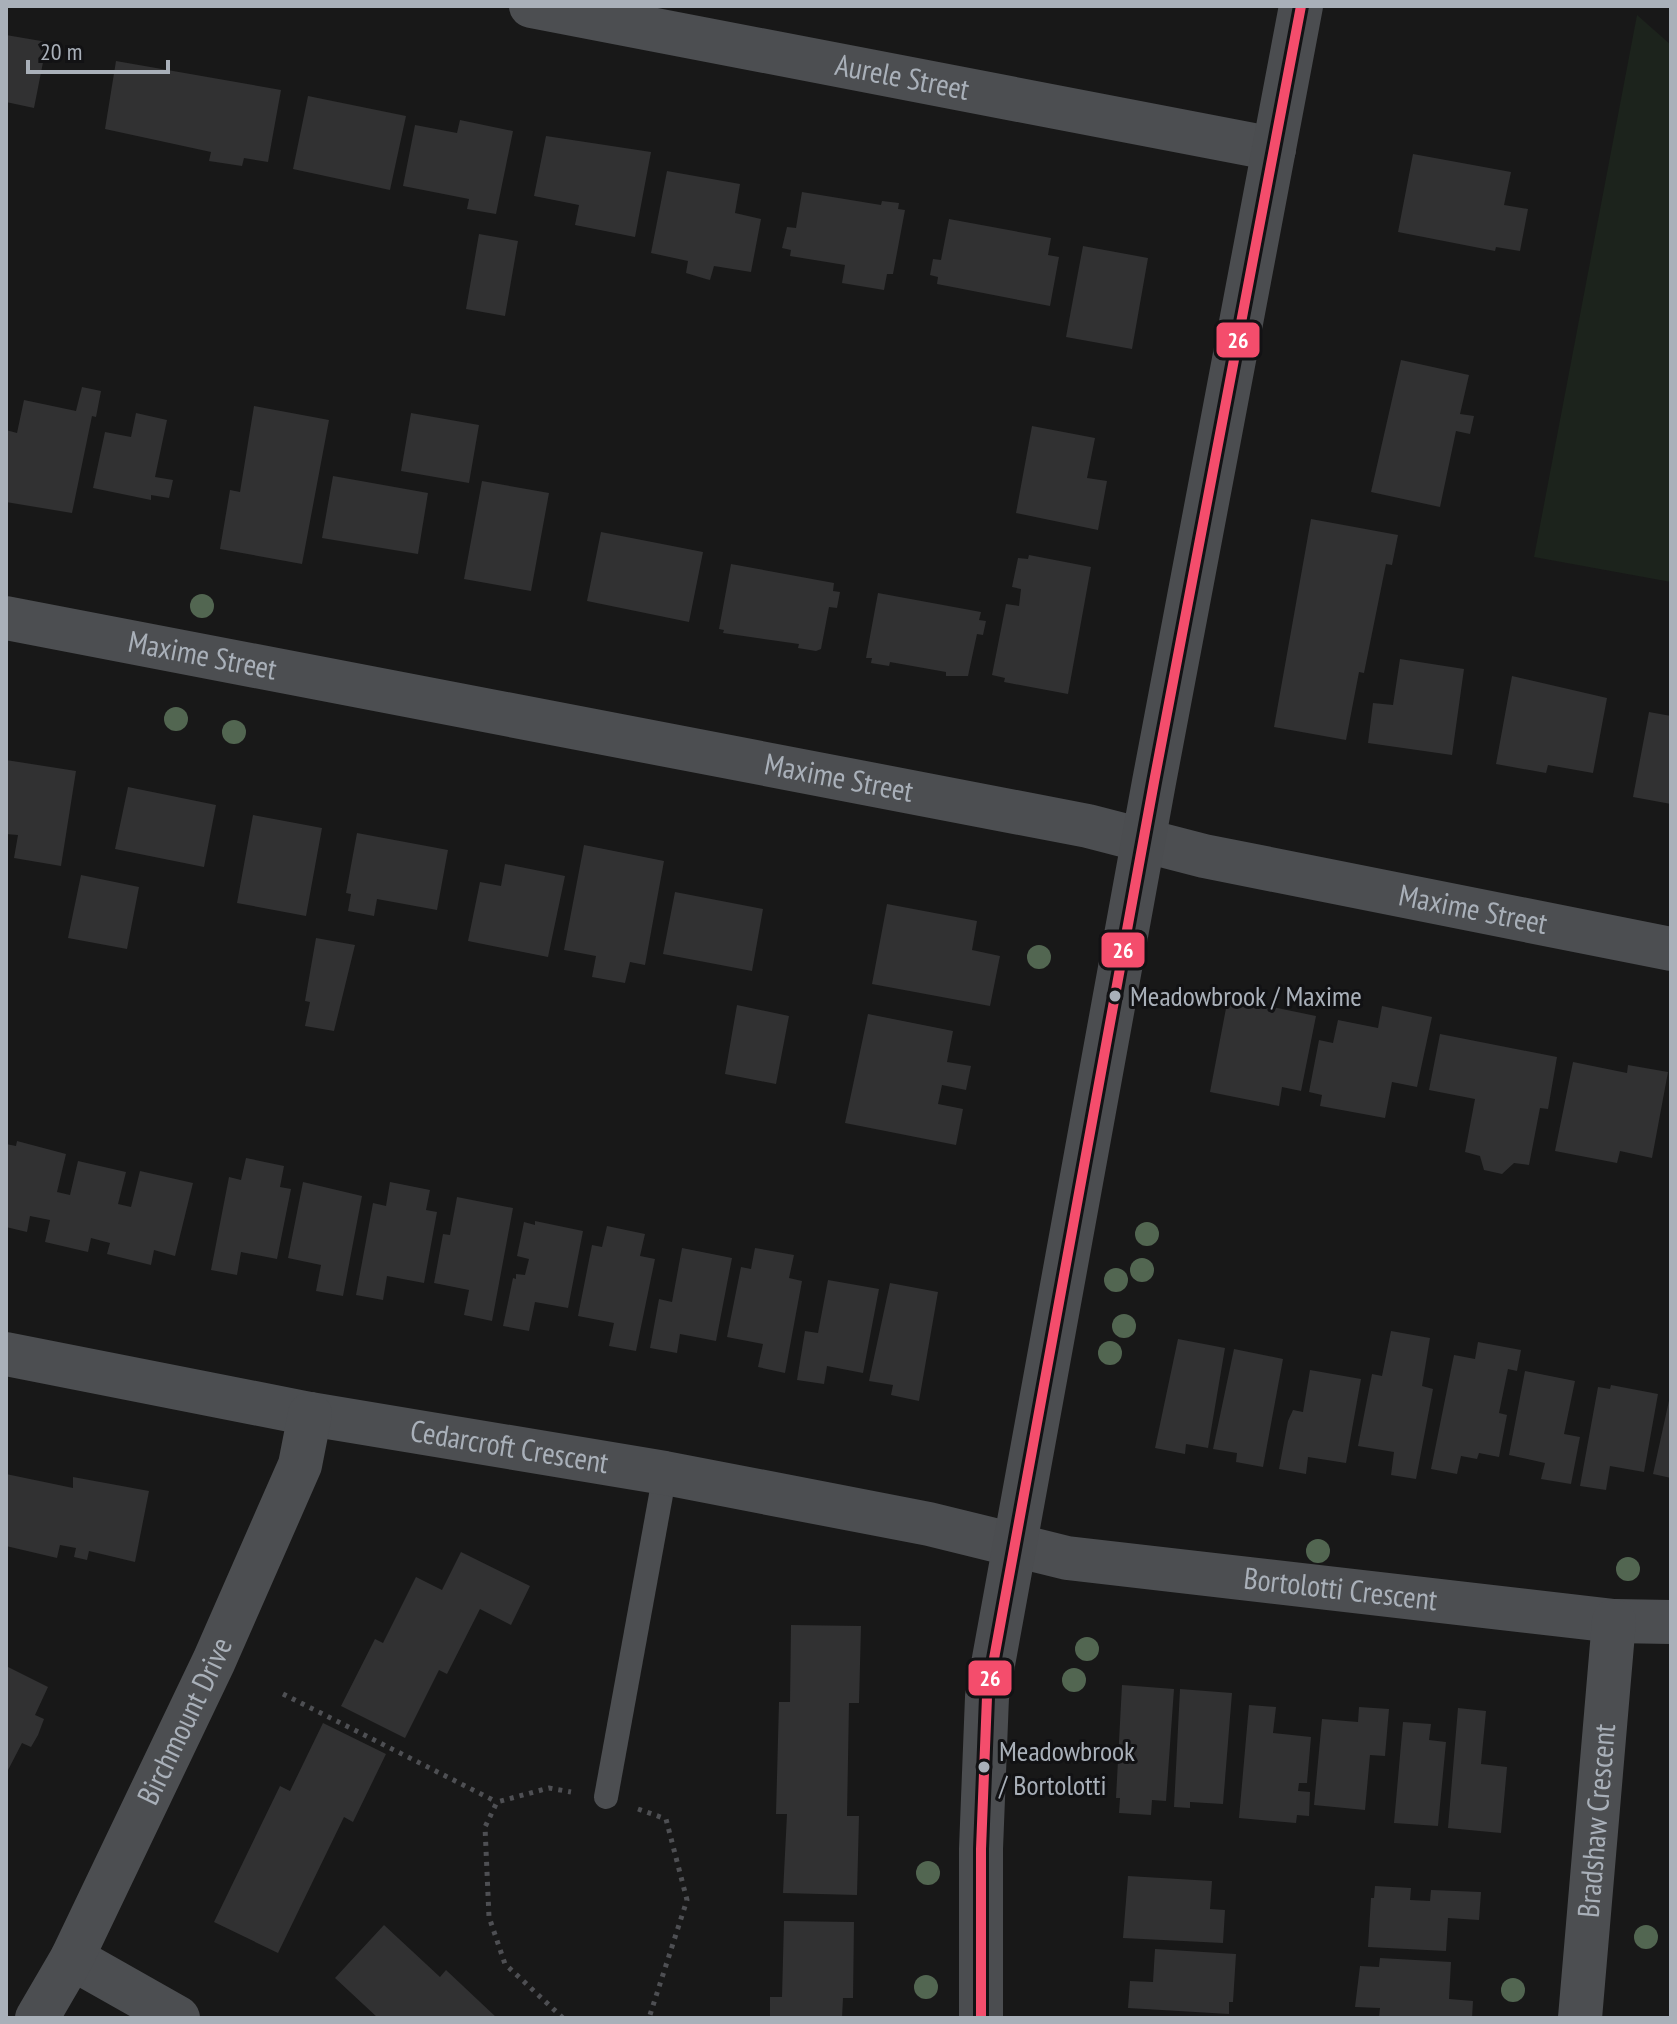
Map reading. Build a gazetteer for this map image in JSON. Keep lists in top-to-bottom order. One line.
{"streets":{"street":["Aurele Street","Maxime Street","Cedarcroft Crescent","Bortolotti Crescent","Birchmount Drive","Bradshaw Crescent"]},"crossings":[["Cedarcroft Crescent","Bortolotti Crescent"],["Cedarcroft Crescent","Birchmount Drive"],["Bortolotti Crescent","Bradshaw Crescent"]],"places":["Meadowbrook / Maxime","Meadowbrook / Bortolotti"],"lines":["transit line 26"],"scale_bar":"20 m"}
